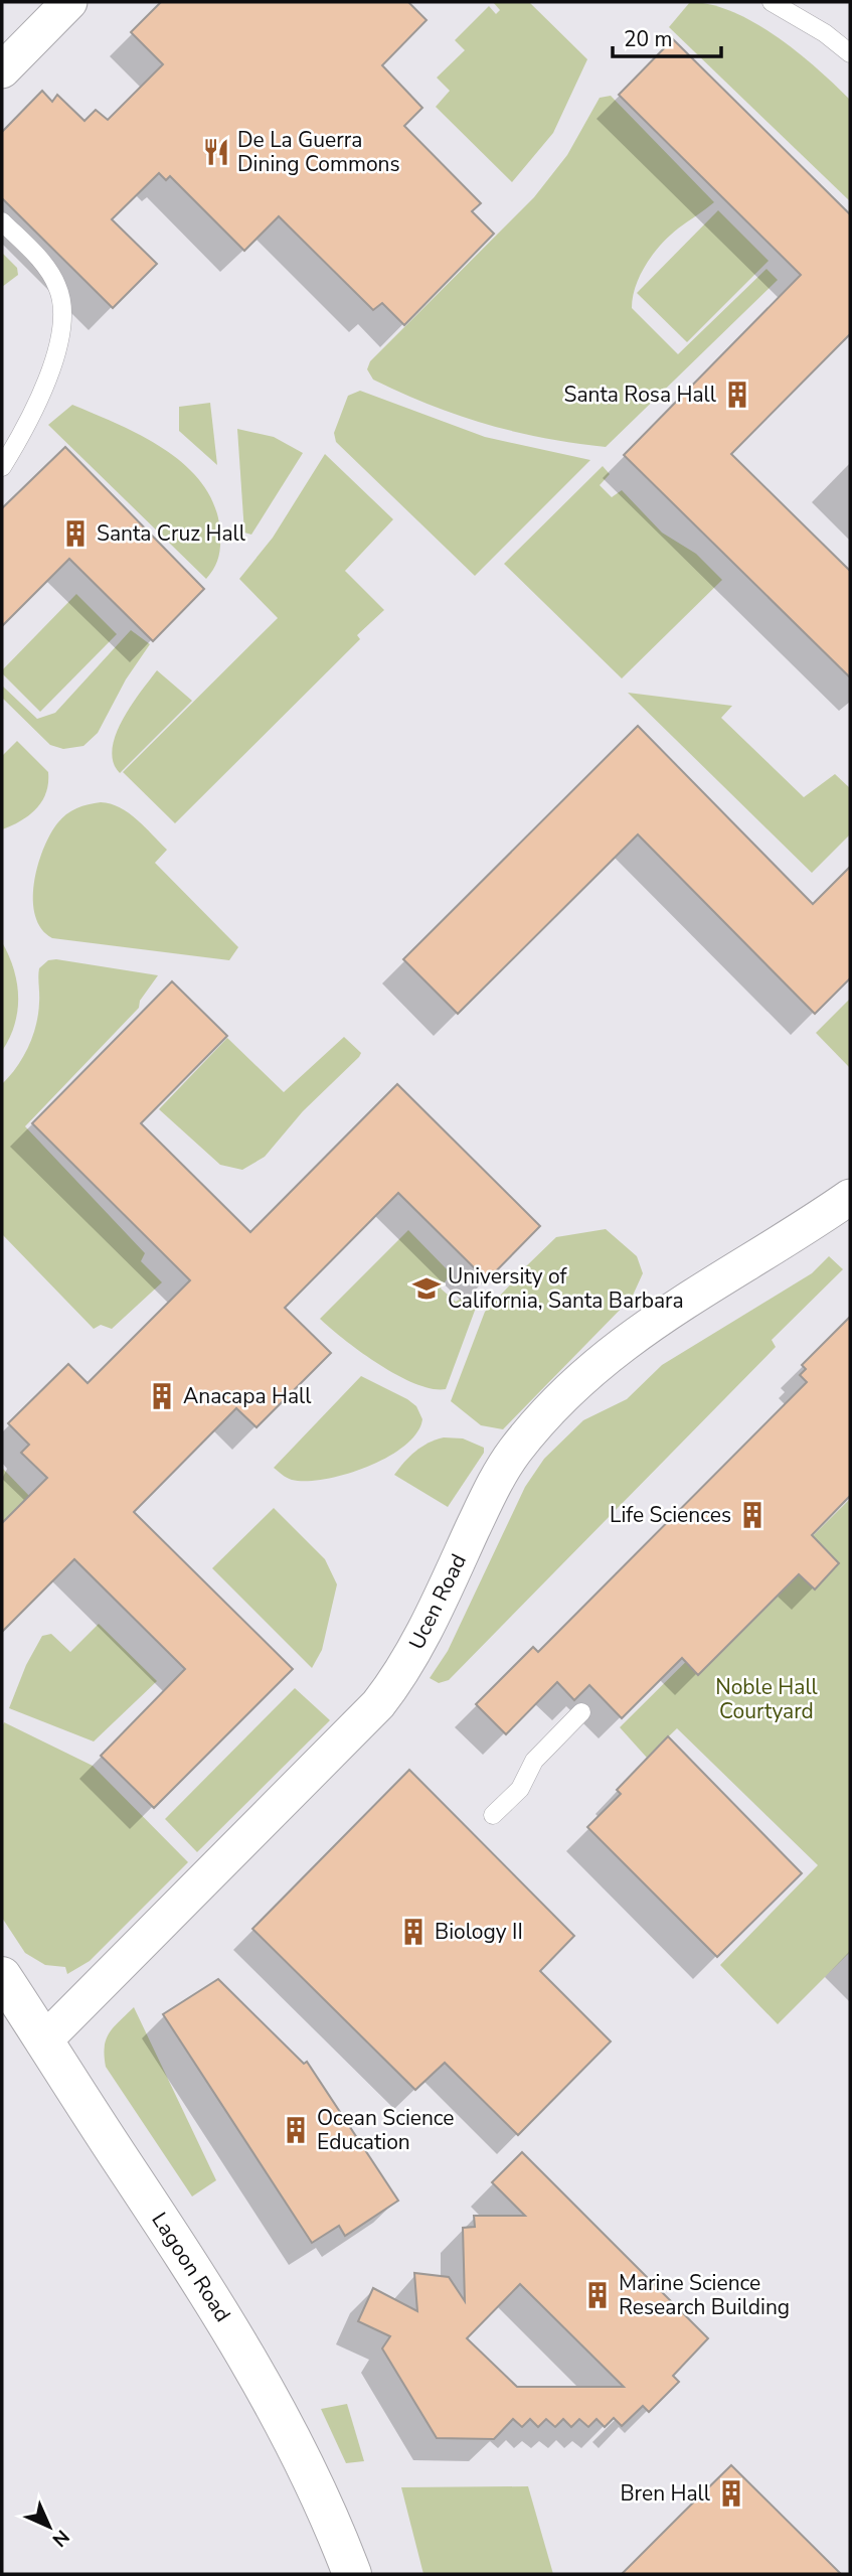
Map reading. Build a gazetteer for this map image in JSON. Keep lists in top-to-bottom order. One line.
{"streets":{"street":["Ucen Road","Lagoon Road"]},"crossings":[["Ucen Road","Lagoon Road"]],"parks":["Noble Hall Courtyard"],"places":{"restaurant":["De La Guerra Dining Commons"],"building":["Santa Rosa Hall","Santa Cruz Hall","Anacapa Hall","Life Sciences","Biology II","Ocean Science Education","Marine Science Research Building","Bren Hall"],"school or university":["University of California, Santa Barbara"]},"scale_bar":"20 m","north":"bottom right"}
